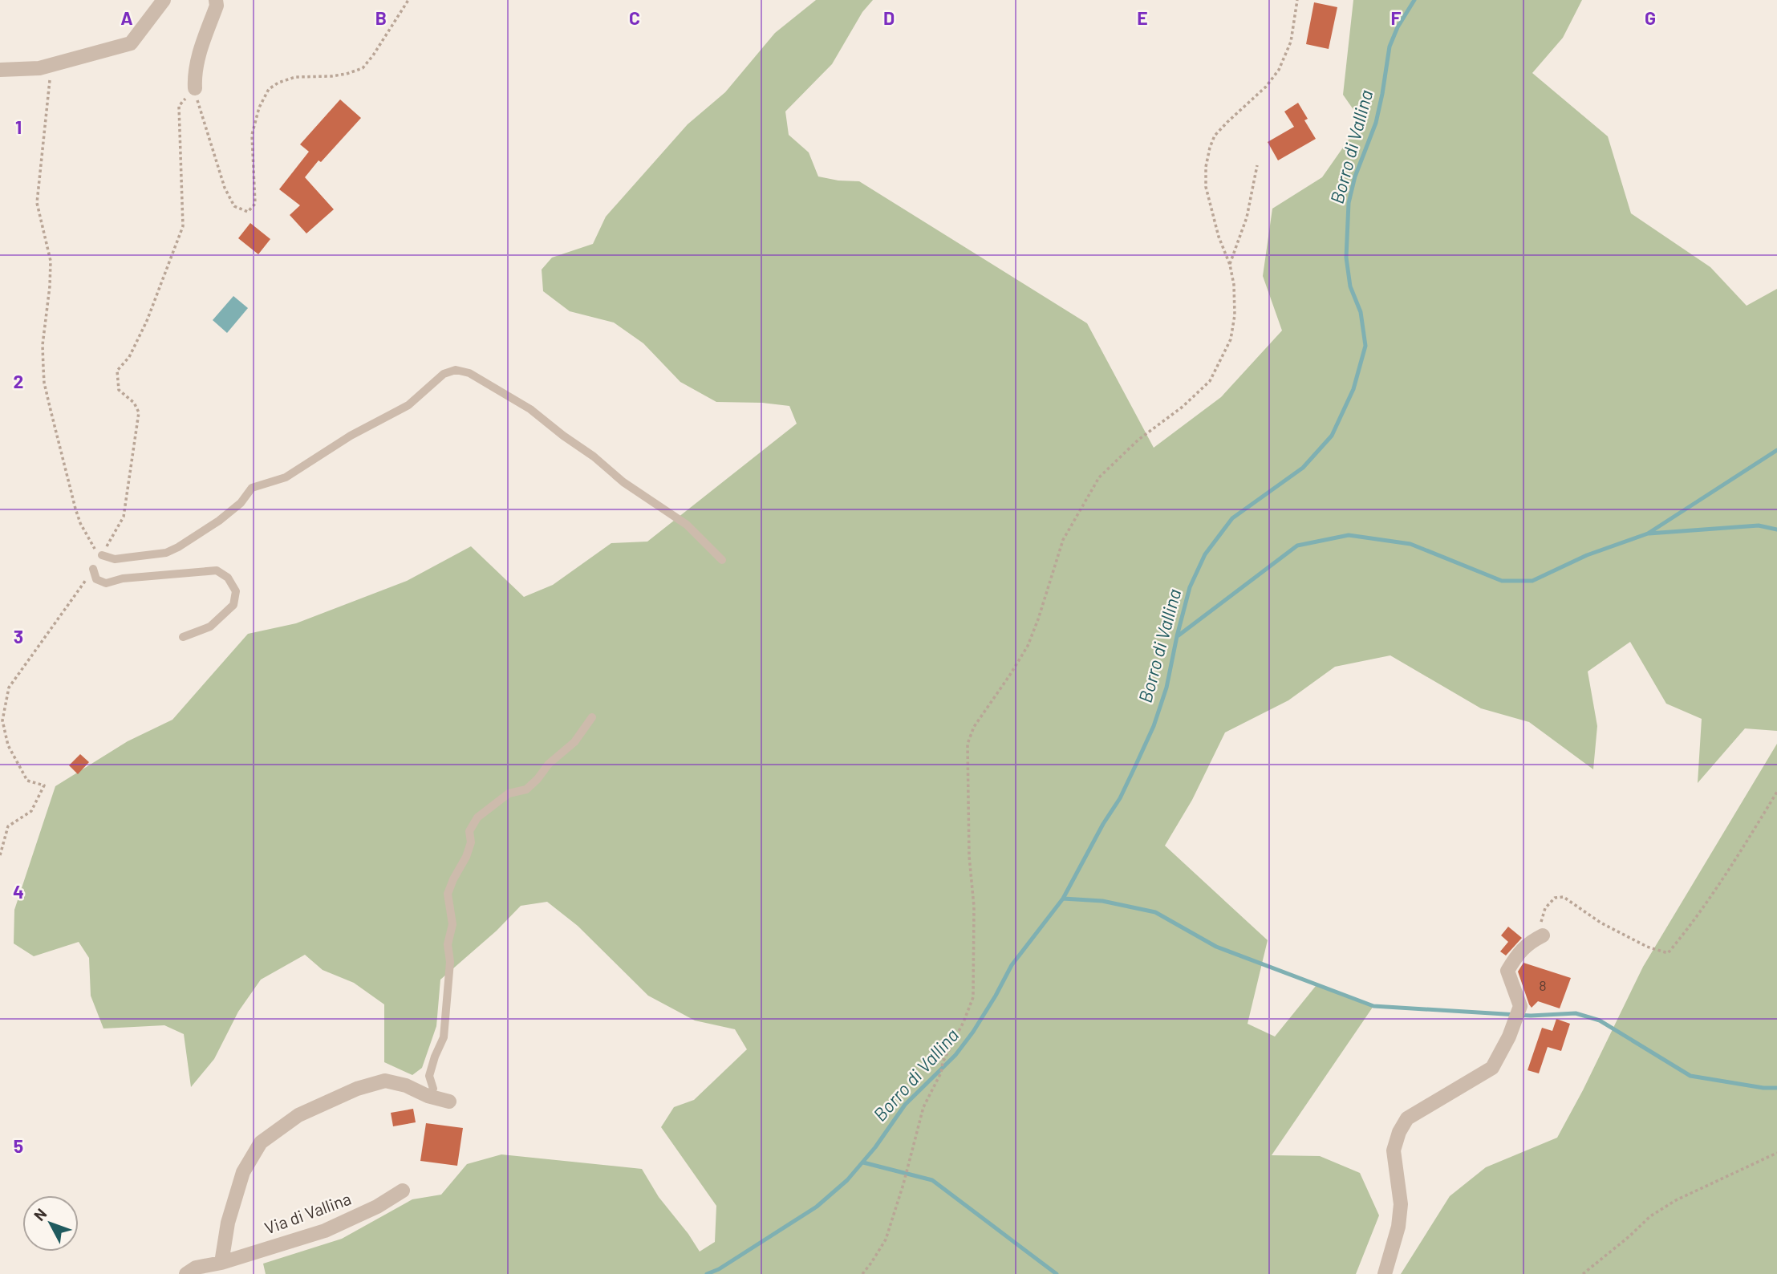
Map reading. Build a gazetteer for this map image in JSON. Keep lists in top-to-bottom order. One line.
{"streets":{"street":["Via di Vallina"]},"water":["Borro di Vallina"],"house_numbers":["8"],"north":"top left","grid":{"columns":["A","B","C","D","E","F","G"],"rows":["1","2","3","4","5"]}}
